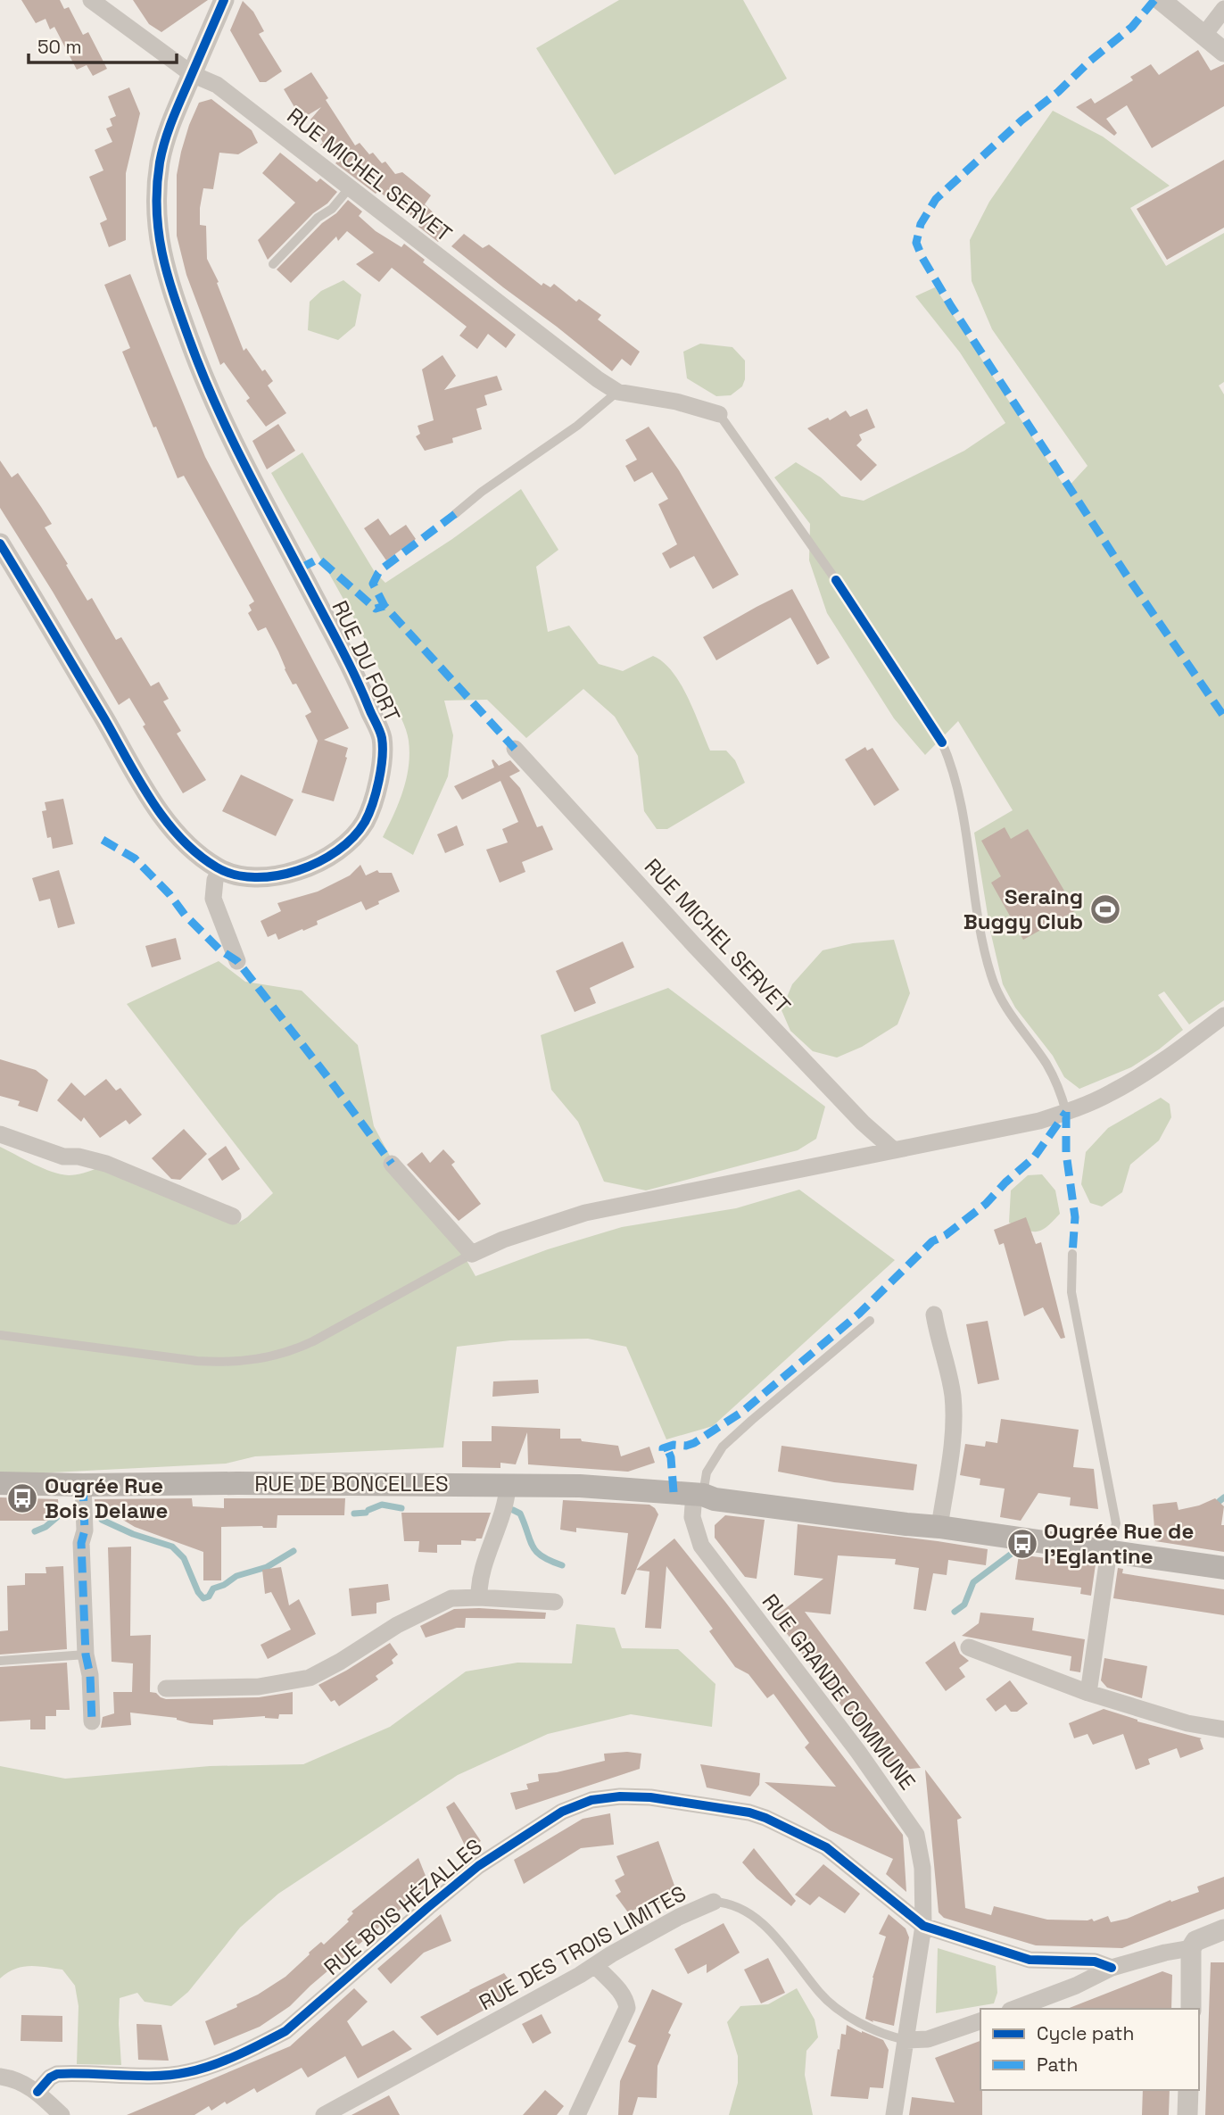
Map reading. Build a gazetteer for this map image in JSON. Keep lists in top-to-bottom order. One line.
{"streets":{"main road":["RUE DE BONCELLES"],"street":["RUE MICHEL SERVET","RUE DU FORT","RUE GRANDE COMMUNE","RUE BOIS HÉZALLES","RUE DES TROIS LIMITES"]},"crossings":[["RUE MICHEL SERVET","RUE DU FORT"],["RUE DE BONCELLES","RUE GRANDE COMMUNE"],["RUE GRANDE COMMUNE","RUE BOIS HÉZALLES"],["RUE GRANDE COMMUNE","RUE DES TROIS LIMITES"]],"places":{"sports":["Seraing Buggy Club"],"bus stop":["Ougrée Rue Bois Delawe","Ougrée Rue de l'Eglantine"]},"legend":["Cycle path","Path"],"scale_bar":"50 m"}
